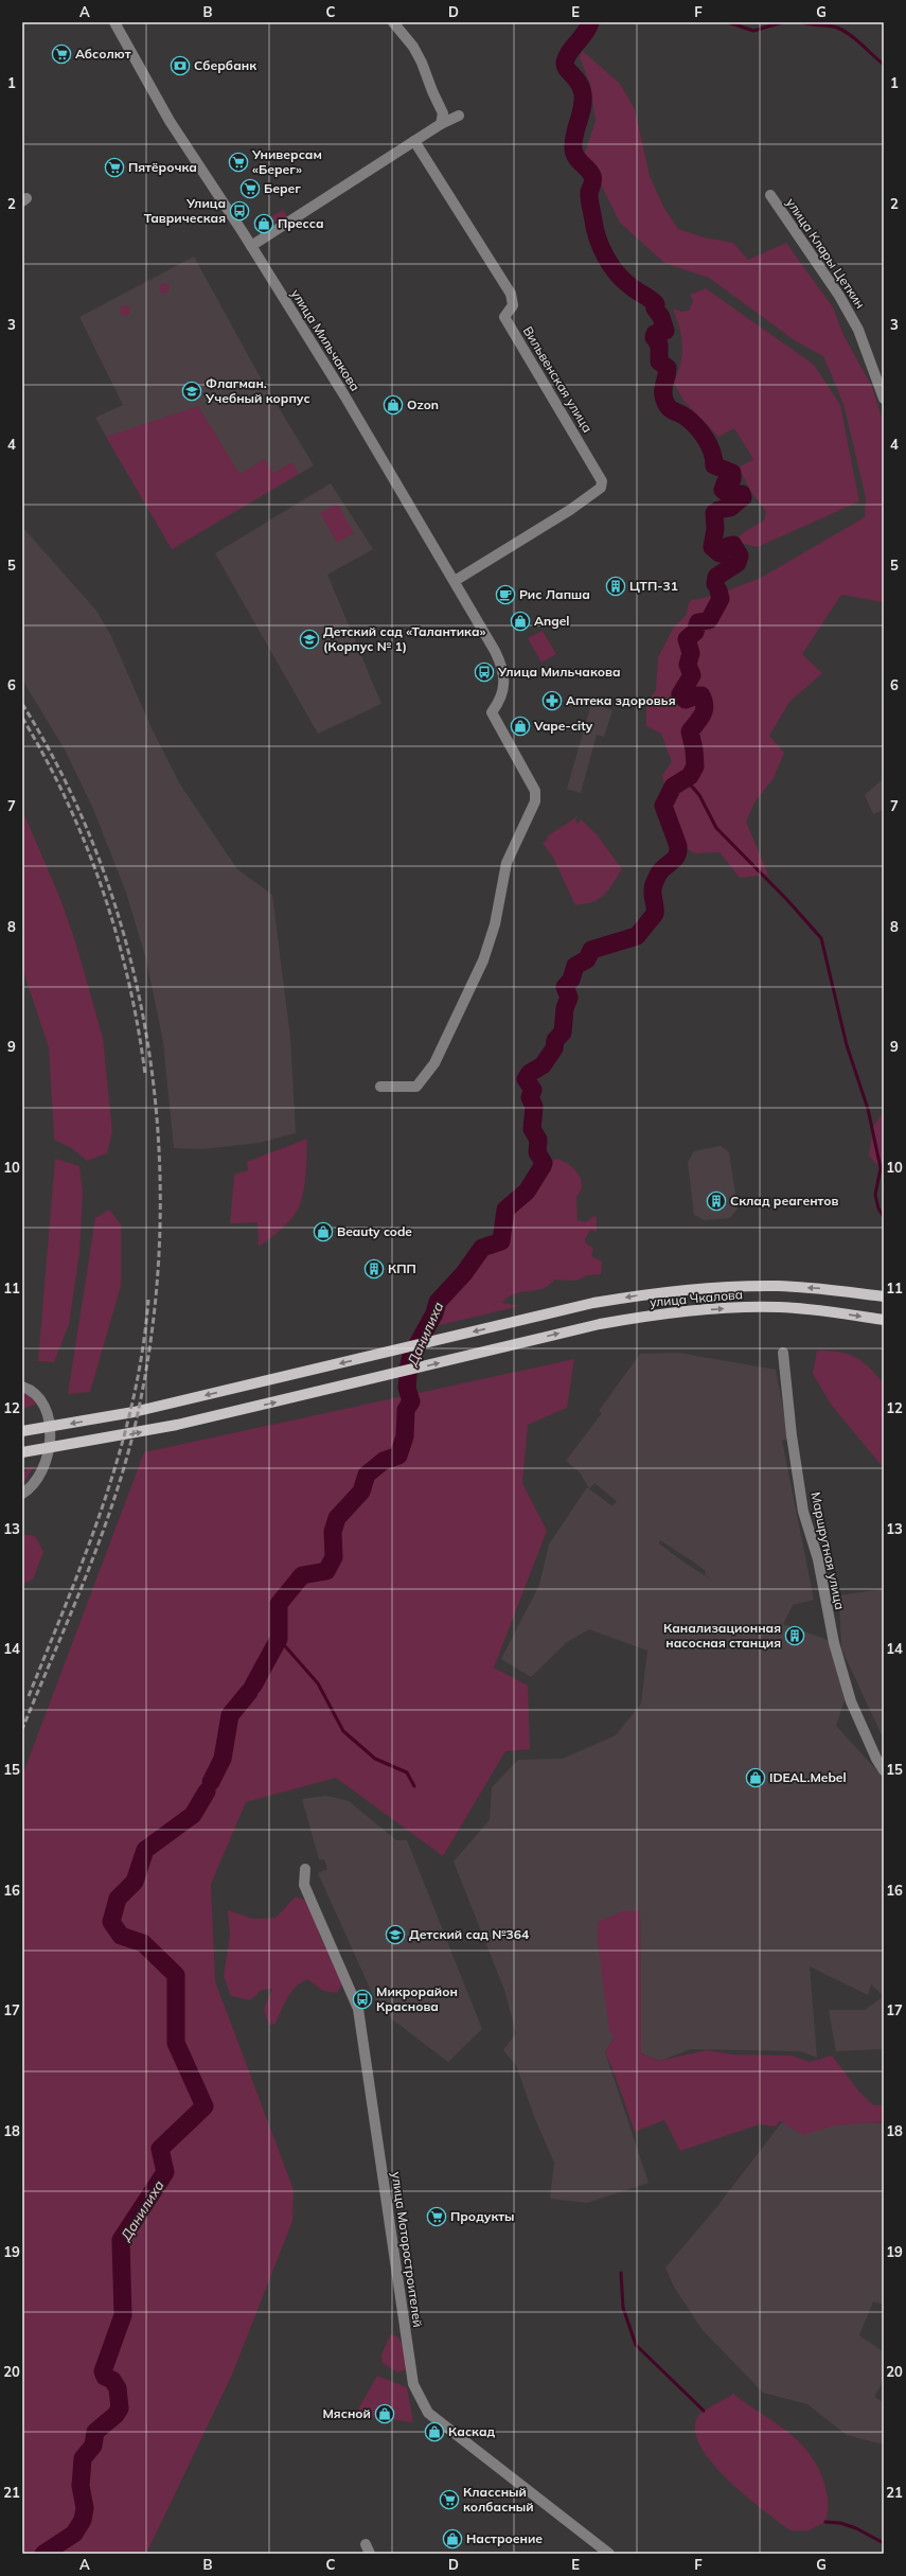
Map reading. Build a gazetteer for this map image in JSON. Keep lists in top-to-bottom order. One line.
{"streets":{"main road":["улица Чкалова"],"street":["улица Клары Цеткин","улица Мильчакова","Вильвенская улица","Маршрутная улица","улица Моторостроителей"]},"crossings":[["улица Мильчакова","Вильвенская улица"]],"water":["Данилиха"],"places":{"supermarket":["Абсолют","Универсам «Берег»","Пятёрочка","Берег","Продукты","Классный колбасный"],"bank":["Сбербанк"],"bus stop":["Улица Таврическая","Улица Мильчакова","Микрорайон Краснова"],"shop":["Пресса","Ozon","Angel","Vape-city","Beauty code","IDEAL.Mebel","Мясной","Каскад","Настроение"],"school or university":["Флагман. Учебный корпус","Детский сад «Талантика» (Корпус № 1)","Детский сад №364"],"building":["ЦТП-31","Склад реагентов","КПП","Канализационная насосная станция"],"cafe":["Рис Лапша"],"pharmacy":["Аптека здоровья"]},"grid":{"columns":["A","B","C","D","E","F","G"],"rows":["1","2","3","4","5","6","7","8","9","10","11","12","13","14","15","16","17","18","19","20","21"]}}
